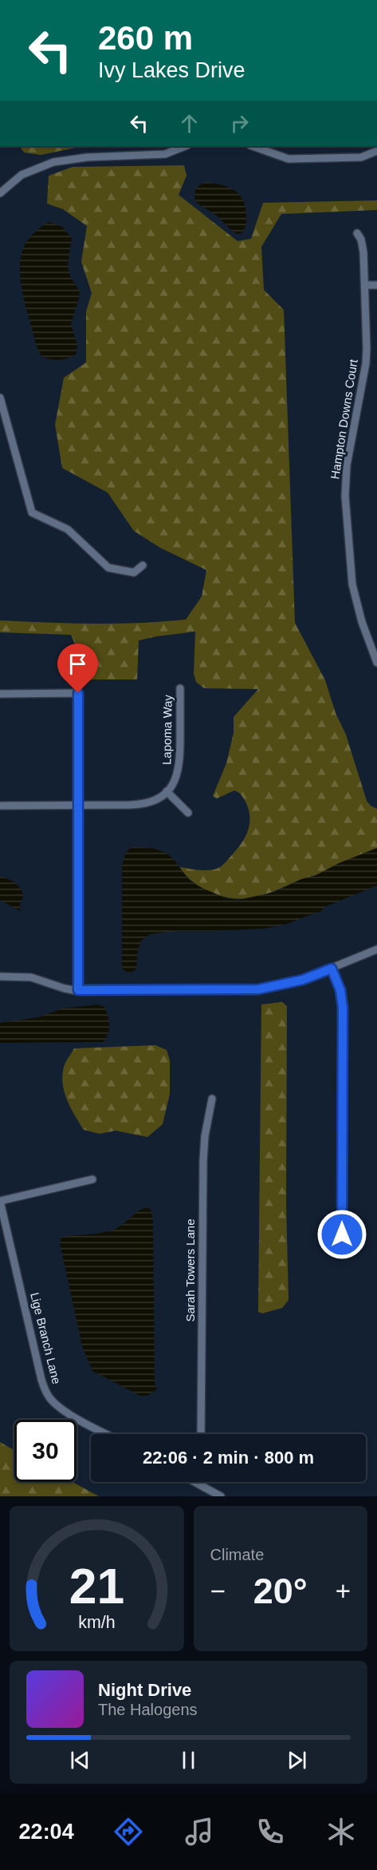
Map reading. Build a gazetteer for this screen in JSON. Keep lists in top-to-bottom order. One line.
{"streets":{"street":["Hampton Downs Court","Lapoma Way","Sarah Towers Lane","Lige Branch Lane"]},"page":{"turn":["260 m","Ivy Lakes Drive"],"limit":"30","trip":"22:06 · 2 min · 800 m","tile":"Climate","heat":["−","20°","+"],"song":["Night Drive","The Halogens"],"tabs":"22:04","gauge":["21","km/h"]}}
